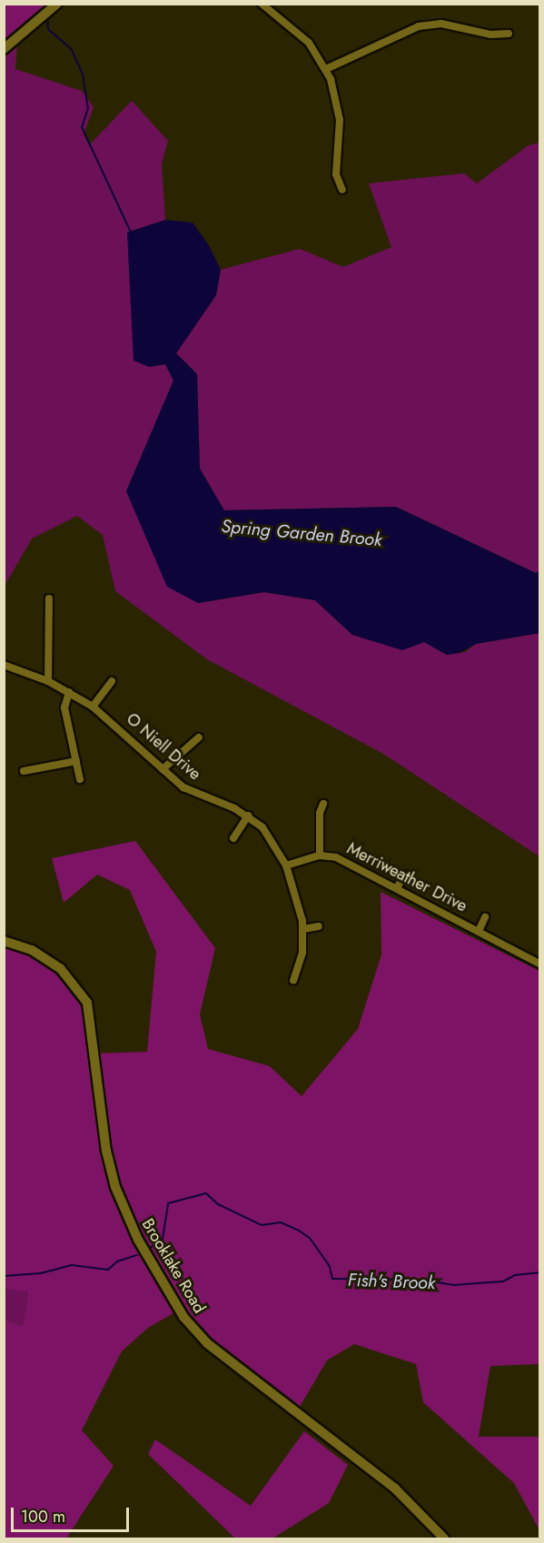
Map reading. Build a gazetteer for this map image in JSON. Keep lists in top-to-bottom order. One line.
{"streets":{"street":["O Niell Drive","Merriweather Drive","Brooklake Road"]},"water":["Spring Garden Brook","Fish's Brook"],"scale_bar":"100 m"}
